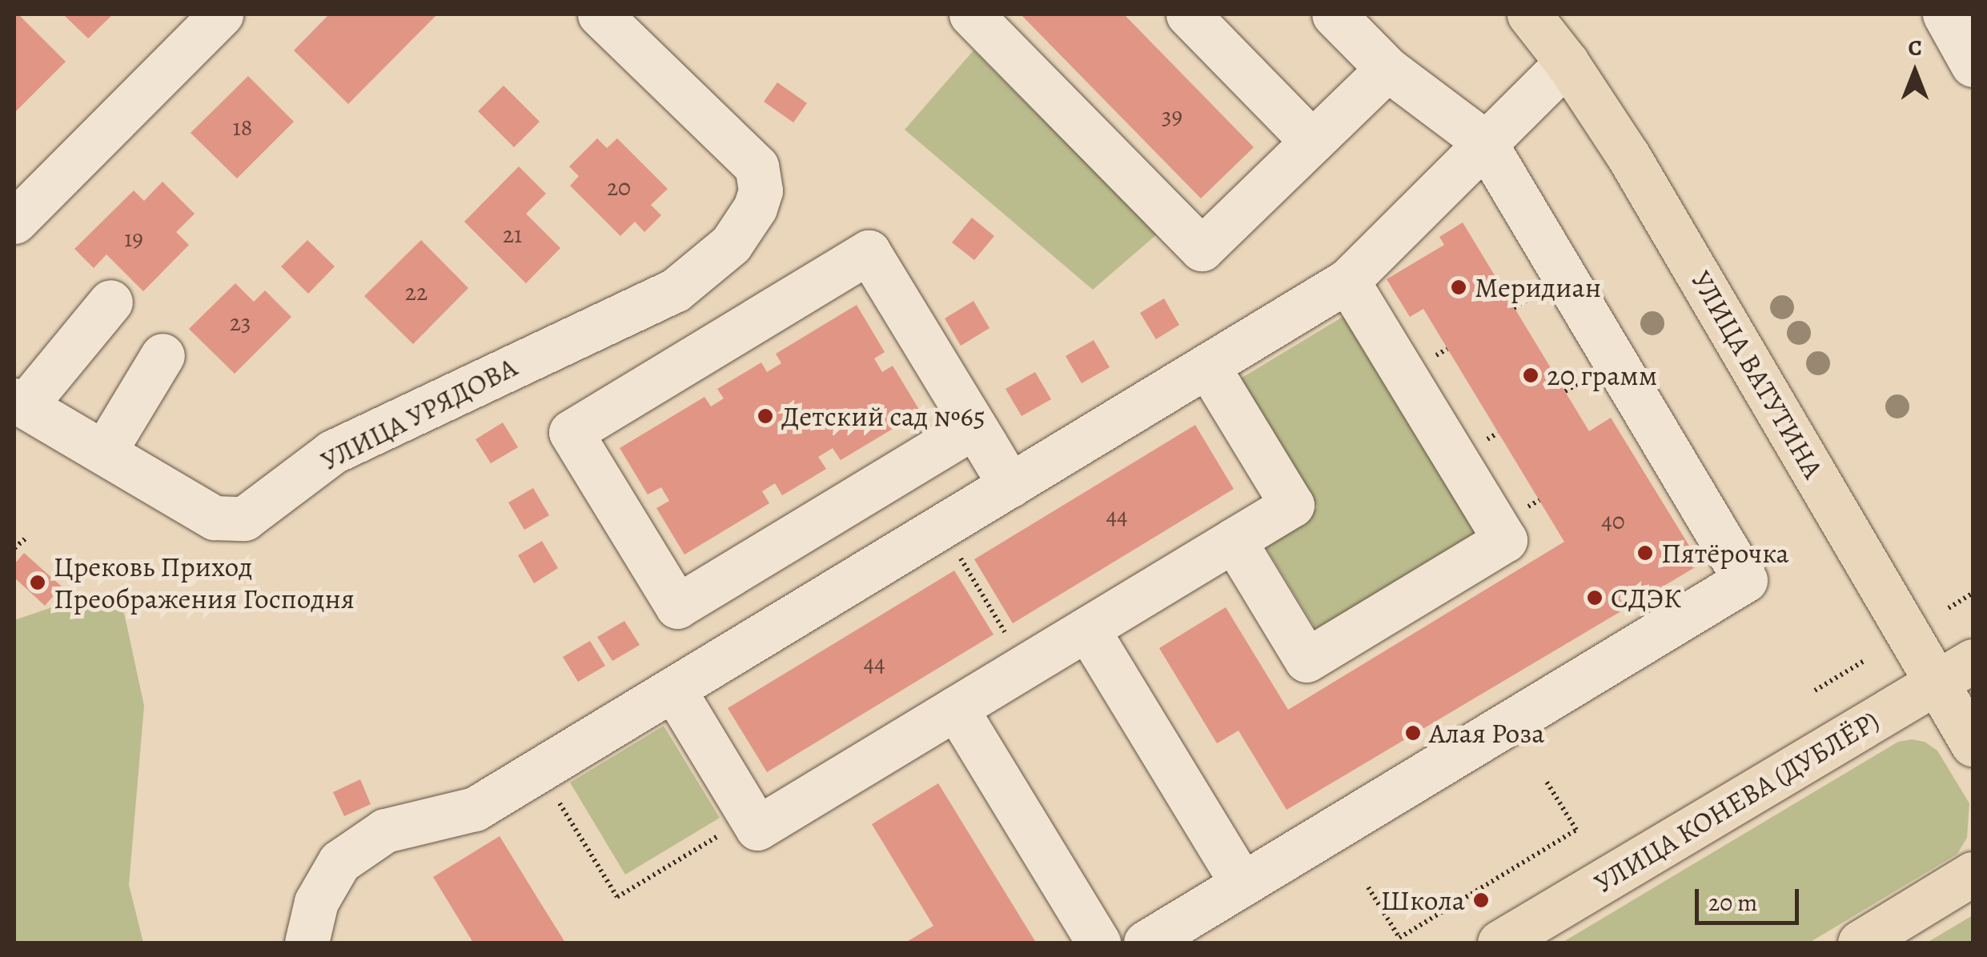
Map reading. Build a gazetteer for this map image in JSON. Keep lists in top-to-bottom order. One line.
{"streets":{"main road":["УЛИЦА ВАТУТИНА","УЛИЦА КОНЕВА (ДУБЛЁР)"],"street":["УЛИЦА УРЯДОВА"]},"crossings":[["УЛИЦА ВАТУТИНА","УЛИЦА КОНЕВА (ДУБЛЁР)"]],"places":["Меридиан","20 грамм","Детский сад №65","Пятёрочка","Црековь Приход Преображения Господня","СДЭК","Алая Роза","Школа"],"house_numbers":["39","18","20","21","19","22","23","44","40","44"],"scale_bar":"20 m","north":"top"}
